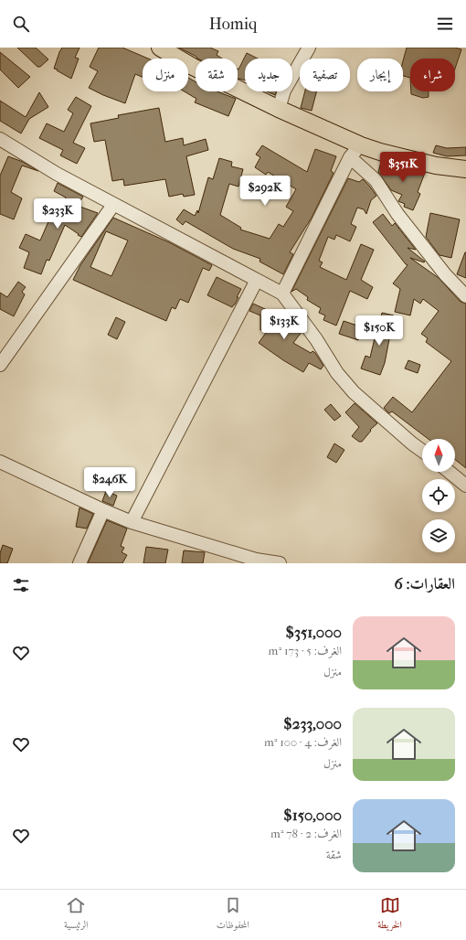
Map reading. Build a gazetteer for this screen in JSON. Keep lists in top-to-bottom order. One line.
{"north":"top","page":{"header":"Homiq","chip":["شراء","إيجار","تصفية","جديد","شقة","منزل"],"price":["$351K","$292K","$233K","$133K","$150K","$246K"],"heading":"العقارات: 6","list":[{"name":"$351,000","note":"الغرف: 5 · 173 m² · منزل"},{"name":"$233,000","note":"الغرف: 4 · 100 m² · منزل"},{"name":"$150,000","note":"الغرف: 2 · 78 m² · شقة"}],"tabs":["الخريطة","المحفوظات","الرئيسية"]}}
